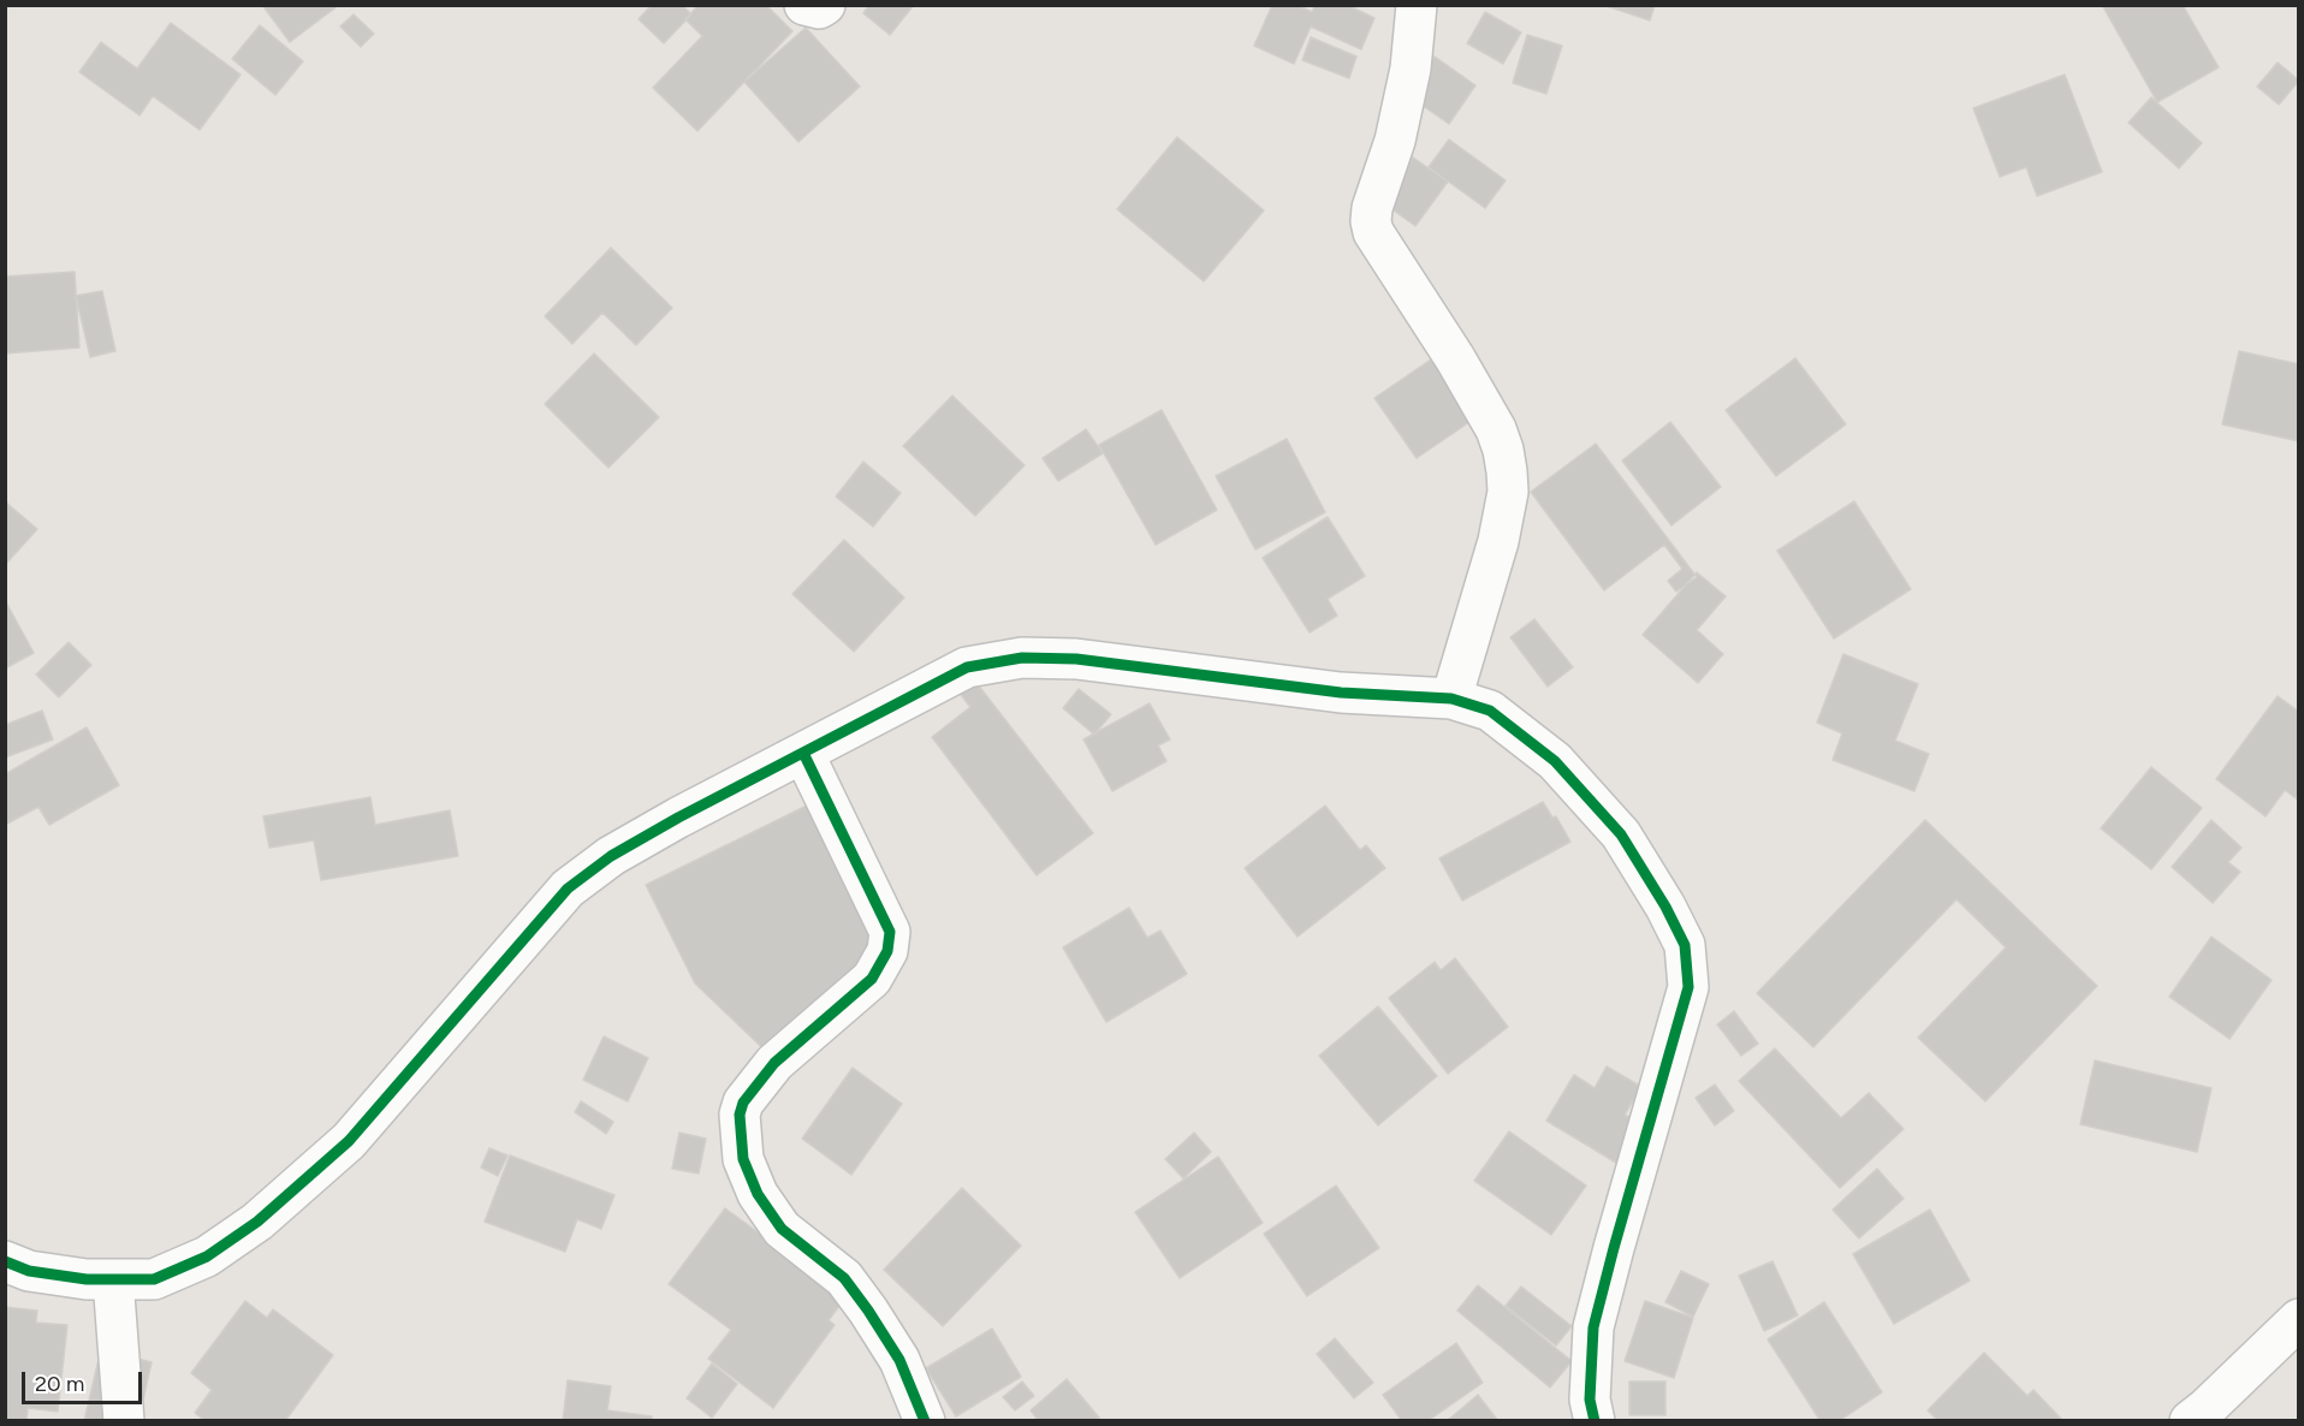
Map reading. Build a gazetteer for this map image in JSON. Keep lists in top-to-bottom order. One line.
{"scale_bar":"20 m"}
